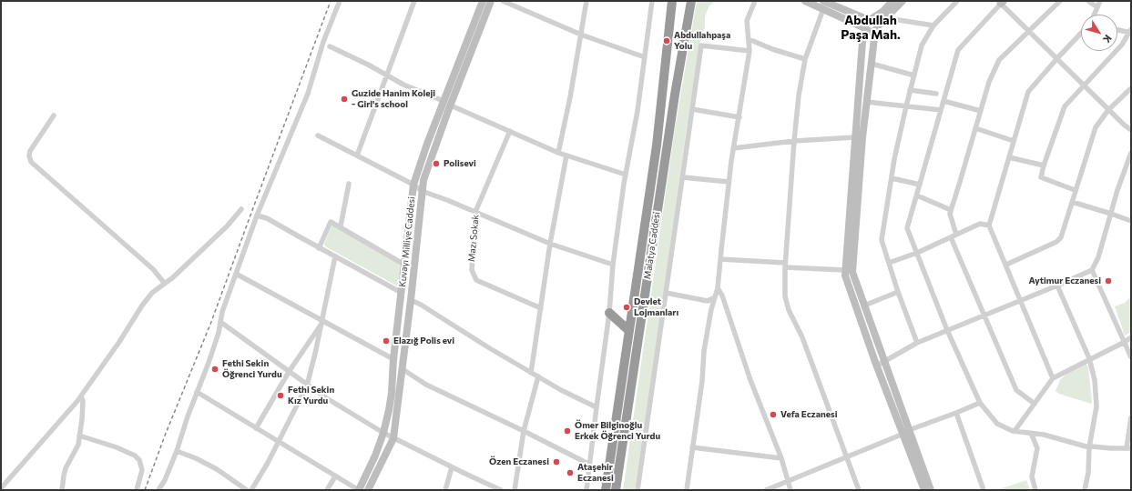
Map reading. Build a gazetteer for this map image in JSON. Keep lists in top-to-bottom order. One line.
{"streets":{"highway":["Malatya Caddesi"],"main road":["Kuvayı Milliye Caddesi"],"street":["Mazı Sokak"]},"districts":["Abdullah Paşa Mah."],"places":["Abdullahpaşa Yolu","Guzide Hanim Koleji - Girl's school","Polisevi","Aytimur Eczanesi","Devlet Lojmanları","Elazığ Polis evi","Fethi Sekin Öğrenci Yurdu","Fethi Sekin Kız Yurdu","Vefa Eczanesi","Ömer Bilginoğlu Erkek Öğrenci Yurdu","Özen Eczanesi","Ataşehir Eczanesi"],"north":"bottom right"}
